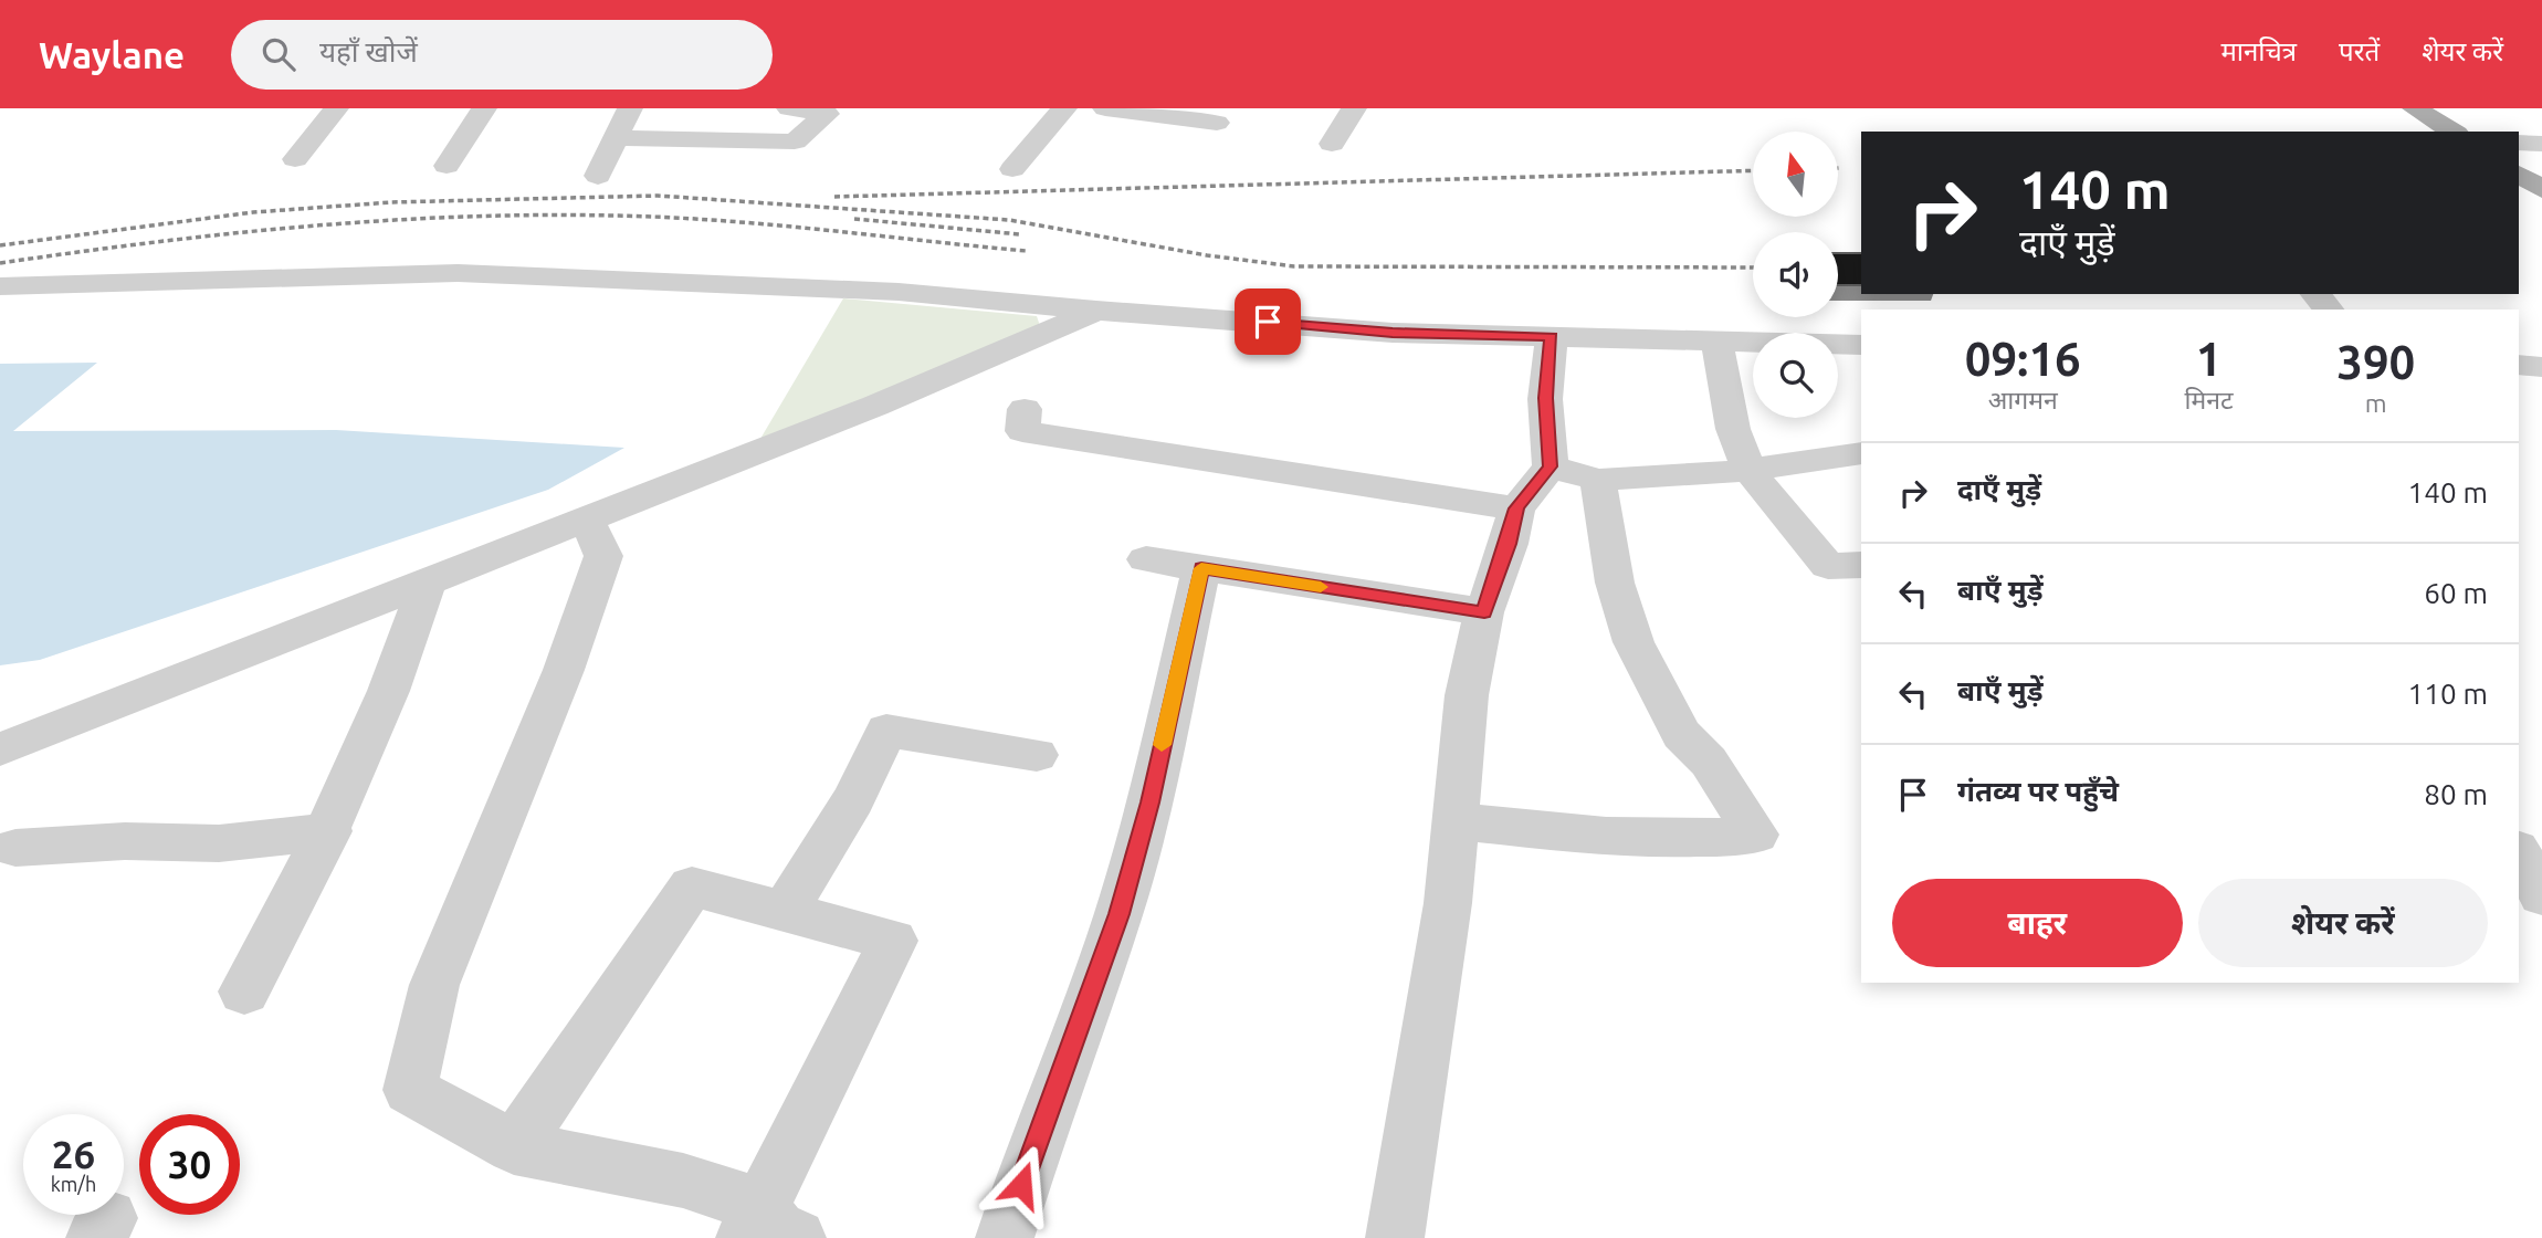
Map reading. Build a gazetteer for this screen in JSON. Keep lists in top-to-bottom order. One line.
{"north":"top","page":{"header":"Waylane","search":"यहाँ खोजें","nav":["मानचित्र","परतें","शेयर करें"],"turn":["140 m","दाएँ मुड़ें"],"eta":["09:16","आगमन","1","मिनट","390","m"],"list":[{"name":"दाएँ मुड़ें","value":"140 m"},{"name":"बाएँ मुड़ें","value":"60 m"},{"name":"बाएँ मुड़ें","value":"110 m"},{"name":"गंतव्य पर पहुँचे","value":"80 m"}],"buttons":["बाहर","शेयर करें"],"speed":"26 km/h","limit":"30"}}
